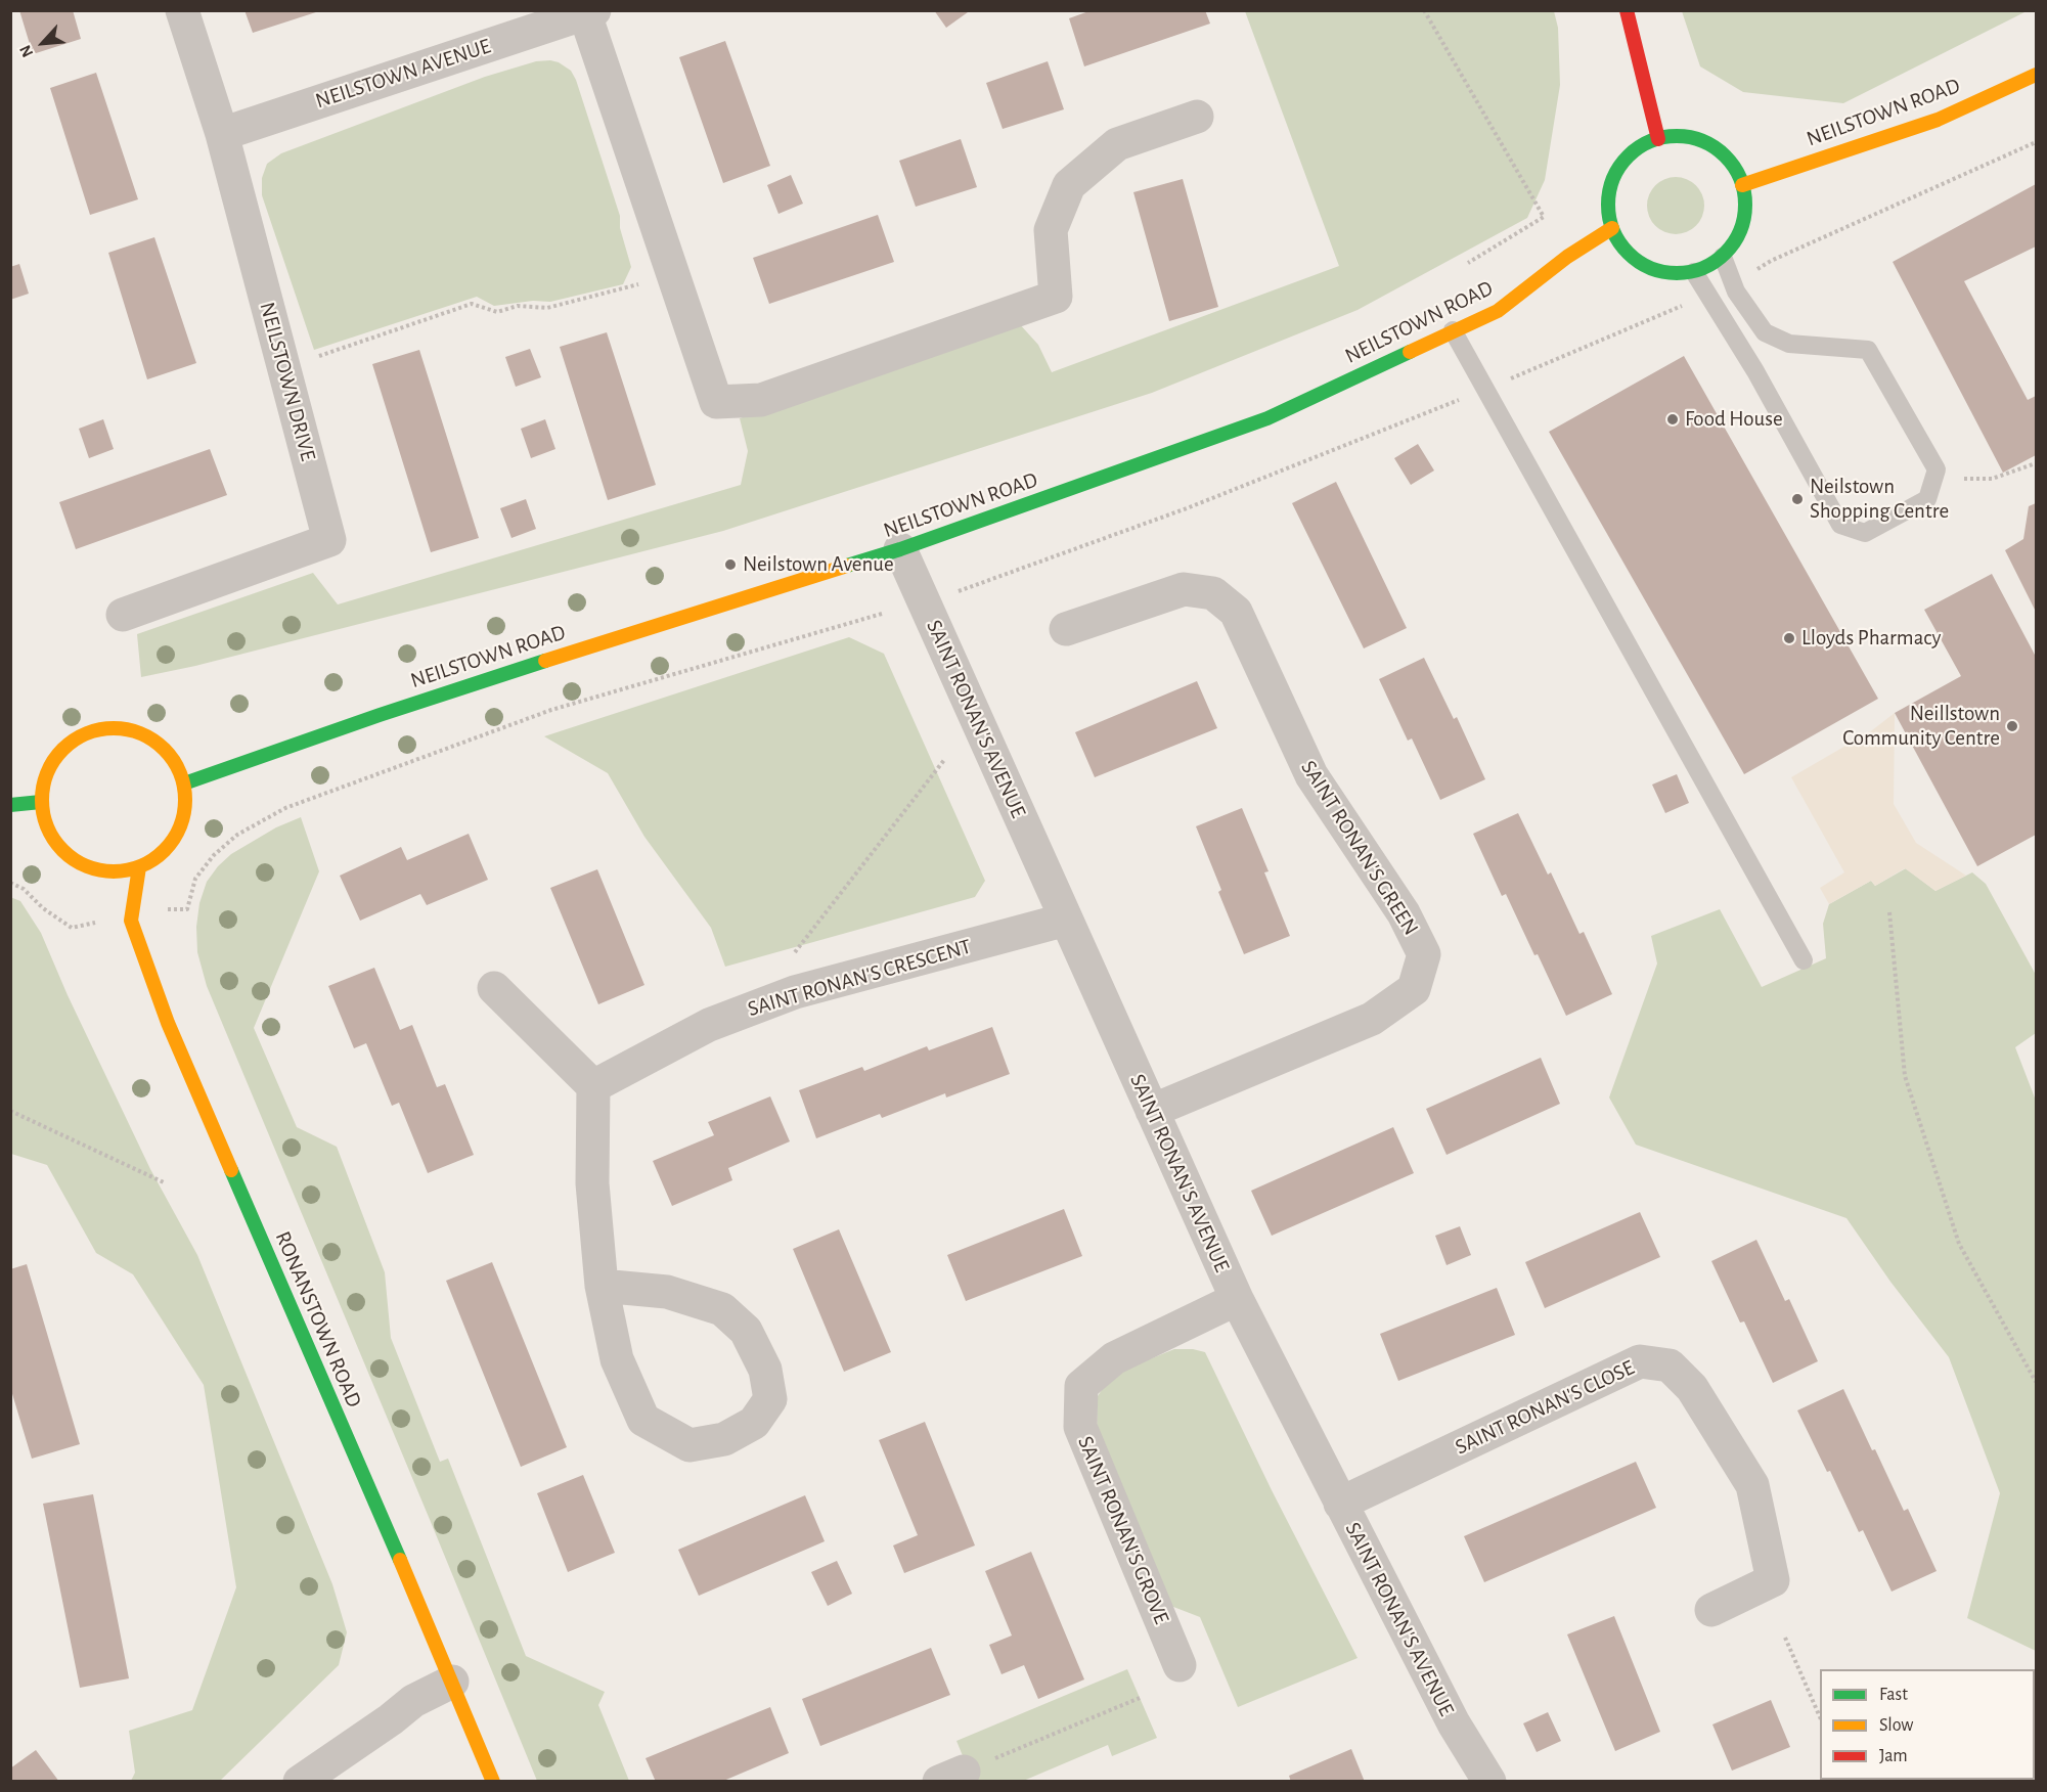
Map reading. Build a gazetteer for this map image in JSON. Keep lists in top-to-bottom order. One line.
{"streets":{"street":["NEILSTOWN AVENUE","NEILSTOWN ROAD","NEILSTOWN DRIVE","SAINT RONAN'S AVENUE","SAINT RONAN'S GREEN","SAINT RONAN'S CRESCENT","RONANSTOWN ROAD","SAINT RONAN'S CLOSE","SAINT RONAN'S GROVE"]},"crossings":[["NEILSTOWN AVENUE","NEILSTOWN DRIVE"],["NEILSTOWN ROAD","SAINT RONAN'S AVENUE"],["NEILSTOWN ROAD","RONANSTOWN ROAD"],["SAINT RONAN'S AVENUE","SAINT RONAN'S GREEN"],["SAINT RONAN'S AVENUE","SAINT RONAN'S CRESCENT"],["SAINT RONAN'S AVENUE","SAINT RONAN'S CLOSE"],["SAINT RONAN'S AVENUE","SAINT RONAN'S GROVE"]],"places":["Food House","Neilstown Shopping Centre","Neilstown Avenue","Lloyds Pharmacy","Neillstown Community Centre"],"legend":["Fast","Slow","Jam"],"north":"bottom left"}
